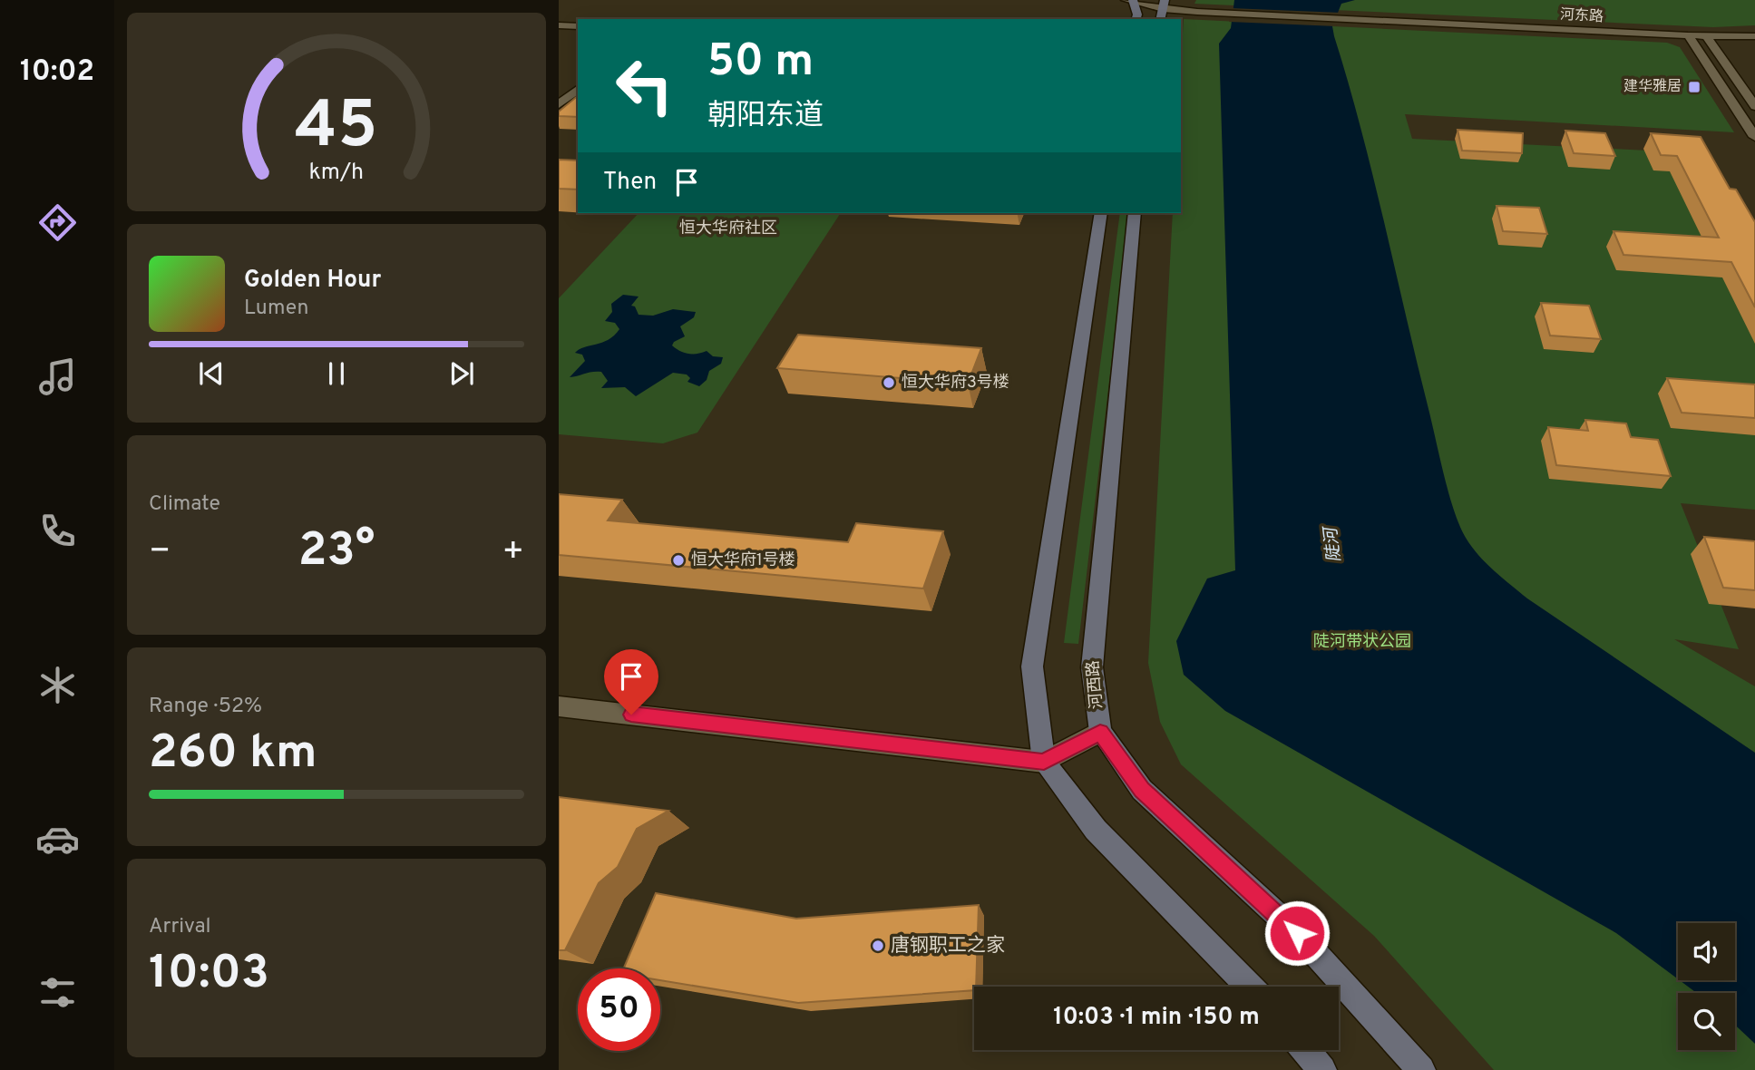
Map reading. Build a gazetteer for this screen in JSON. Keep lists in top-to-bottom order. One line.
{"streets":{"main road":["河西路"],"street":["河东路"]},"districts":["恒大华府社区"],"water":["陡河"],"parks":["陡河带状公园"],"places":{"transit":["建华雅居"],"other":["恒大华府3号楼","恒大华府1号楼","唐钢职工之家"]},"page":{"tabs":"10:02","turn":["50 m","朝阳东道"],"then":"Then","song":["Golden Hour","Lumen"],"tile":["Climate",["Range · 52%","260 km"],["Arrival","10:03"]],"heat":["−","23°","+"],"limit":"50","trip":"10:03 · 1 min · 150 m","gauge":["45","km/h"]}}
